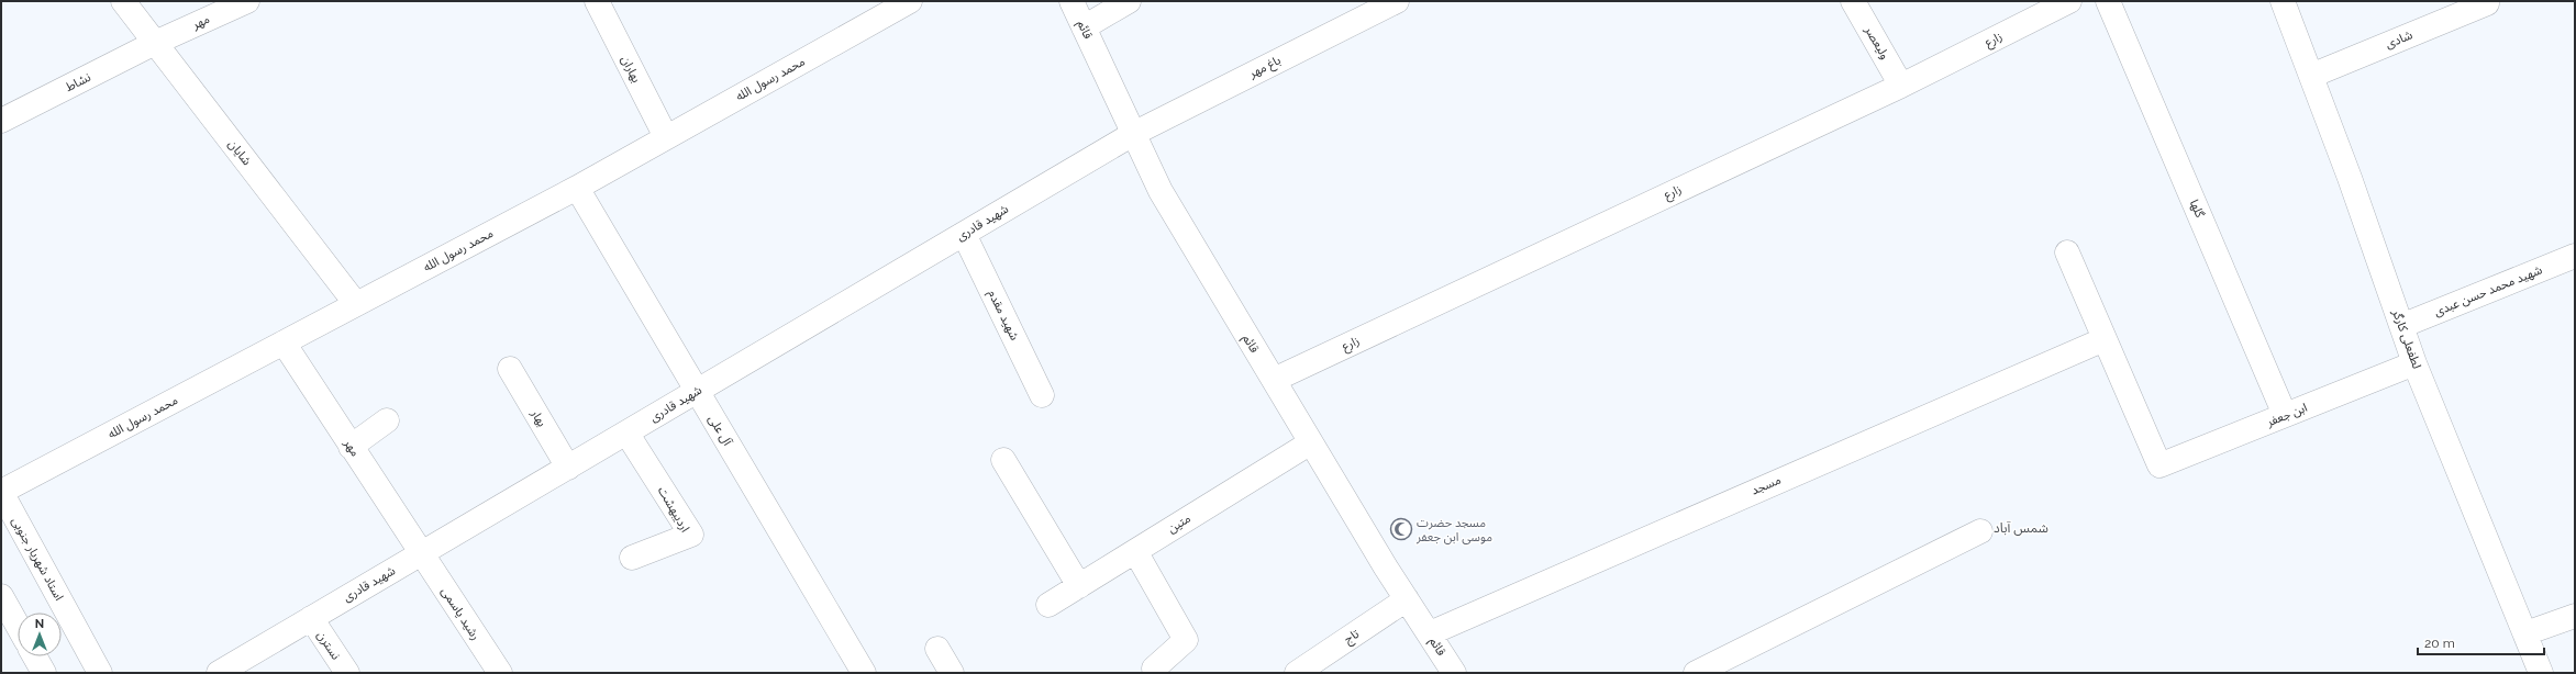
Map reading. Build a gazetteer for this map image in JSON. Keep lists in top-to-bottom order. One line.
{"streets":{"street":["مهر","قائم","زارع","شادی","ولیعصر","باغ مهر","بهاران","محمد رسول الله","نشاط","شایان","گلها","شهید قادری","شهید محمد حسن عبدی","شهید مقدم","لطفعلی کارگر","ابن جعفر","بهار","آل علی","مسجد","اردیبهشت","متین","استاد شهریار جنوبی","رشید یاسمی","تاج","نسترن"]},"crossings":[["مهر","محمد رسول الله"],["مهر","نشاط"],["مهر","شایان"],["مهر","شهید قادری"],["مهر","رشید یاسمی"],["قائم","زارع"],["قائم","باغ مهر"],["قائم","شهید قادری"],["قائم","مسجد"],["قائم","متین"],["قائم","تاج"],["زارع","ولیعصر"],["شادی","لطفعلی کارگر"],["باغ مهر","شهید قادری"],["بهاران","محمد رسول الله"],["محمد رسول الله","شایان"],["محمد رسول الله","آل علی"],["محمد رسول الله","استاد شهریار جنوبی"],["نشاط","شایان"],["گلها","ابن جعفر"],["شهید قادری","شهید مقدم"],["شهید قادری","بهار"],["شهید قادری","آل علی"],["شهید قادری","اردیبهشت"],["شهید قادری","رشید یاسمی"],["شهید قادری","نسترن"],["شهید محمد حسن عبدی","لطفعلی کارگر"],["لطفعلی کارگر","ابن جعفر"],["ابن جعفر","مسجد"]],"districts":["شمس آباد"],"places":{"mosque":["مسجد حضرت موسی ابن جعفر"]},"scale_bar":"20 m","north":"top"}
